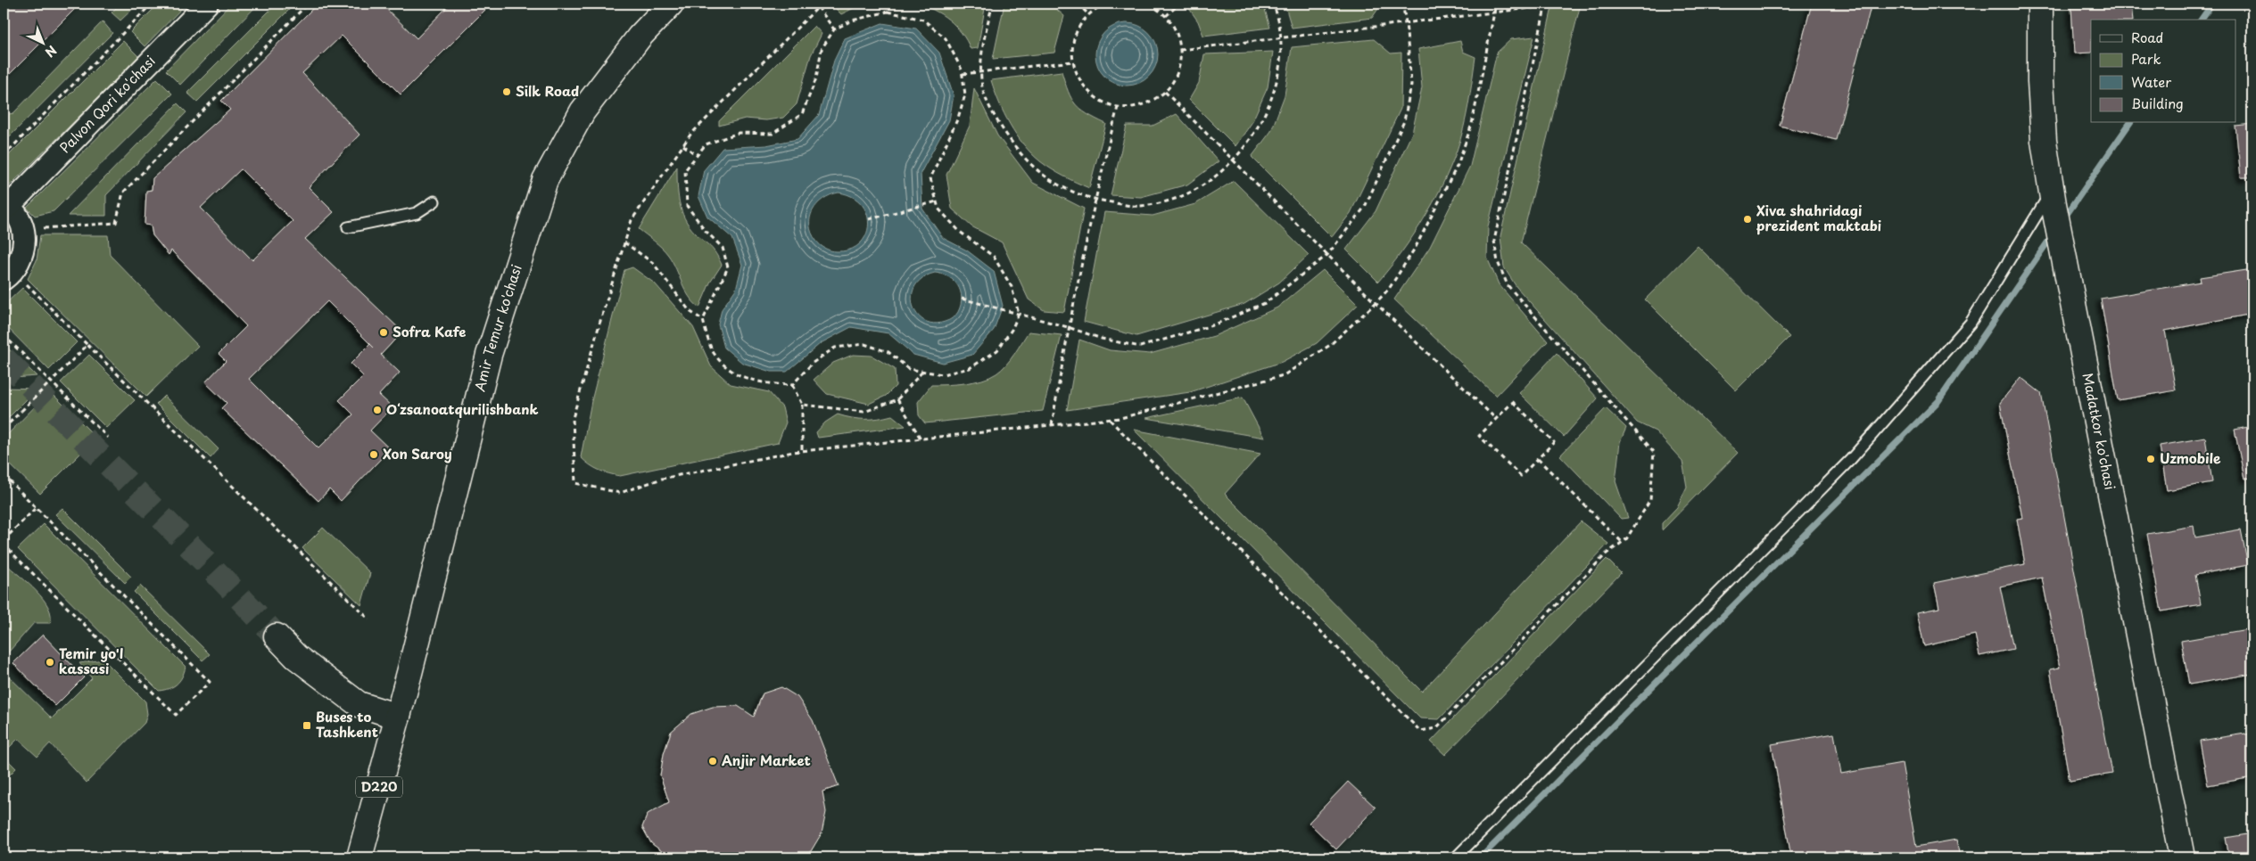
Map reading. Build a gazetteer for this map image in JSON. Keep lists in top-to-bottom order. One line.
{"streets":{"main road":["Amir Temur ko'chasi","Madatkor ko'chasi","D220"],"street":["Palvon Qori ko'chasi"]},"crossings":[["Amir Temur ko'chasi","D220"]],"places":{"other":["Silk Road","Xiva shahridagi prezident maktabi","Sofra Kafe","Oʻzsanoatqurilishbank","Xon Saroy","Uzmobile","Temir yo'l kassasi","Anjir Market"],"transit":["Buses to Tashkent"]},"legend":["Road","Park","Water","Building"],"north":"bottom right"}
